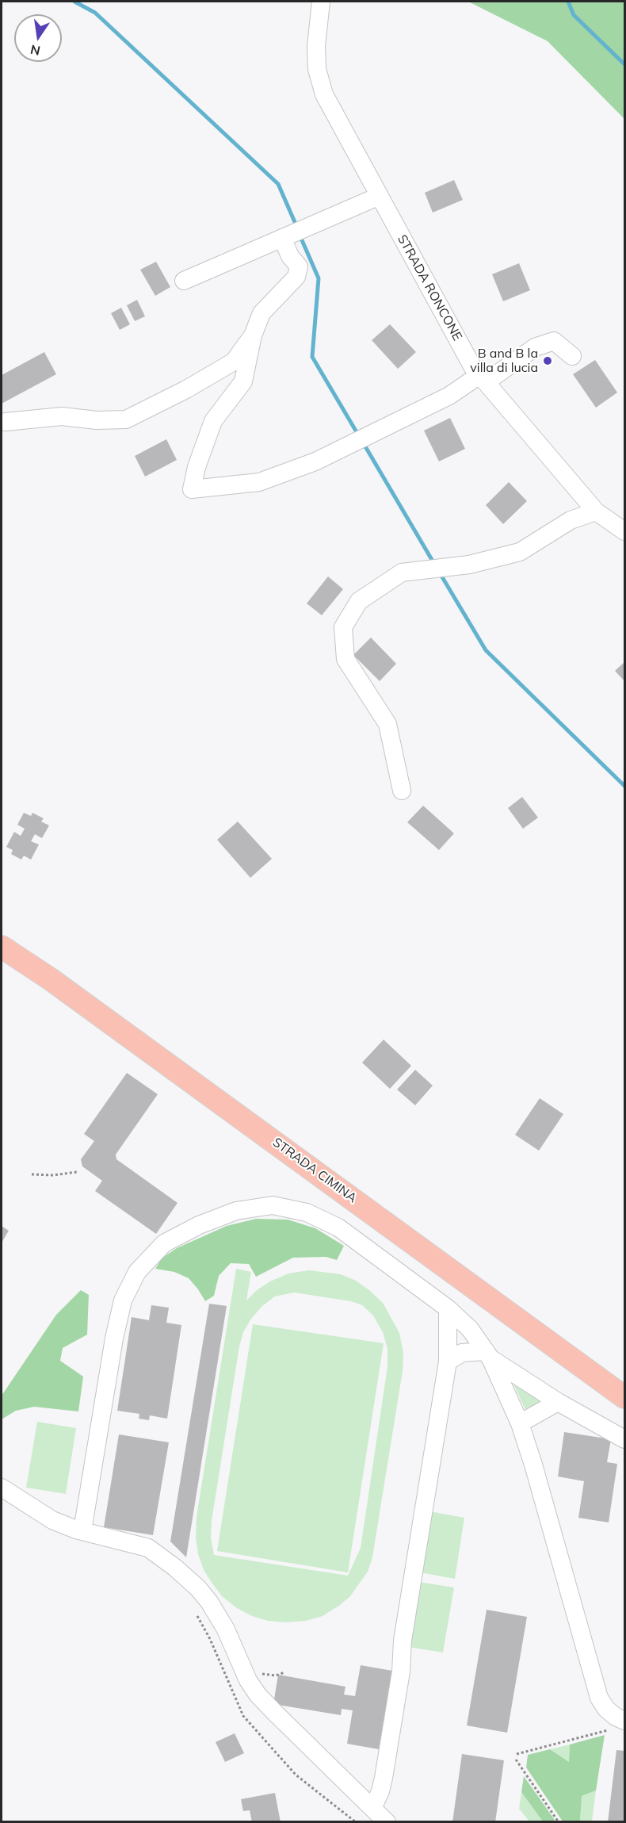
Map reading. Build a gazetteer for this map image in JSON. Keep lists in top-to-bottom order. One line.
{"streets":{"main road":["STRADA CIMINA"],"street":["STRADA RONCONE"]},"places":["B and B la villa di lucia"],"north":"bottom"}
